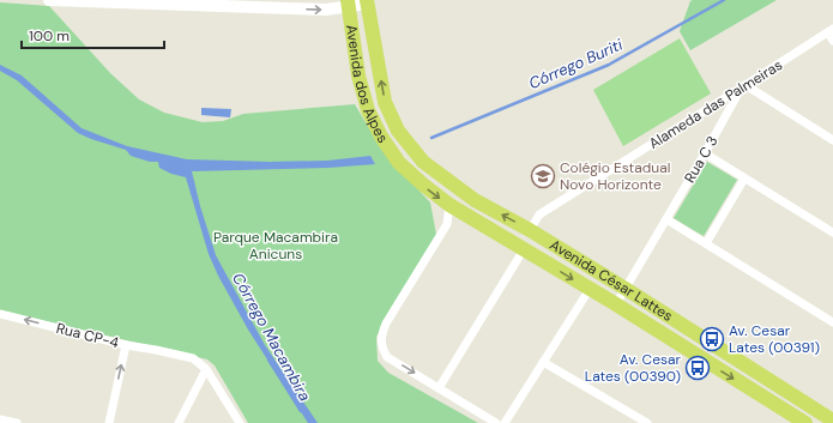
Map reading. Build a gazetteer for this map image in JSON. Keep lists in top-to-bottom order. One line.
{"streets":{"main road":["Avenida dos Alpes","Avenida César Lattes"],"street":["Alameda das Palmeiras","Rua C 3","Rua CP-4"]},"crossings":[["Avenida dos Alpes","Avenida César Lattes"],["Alameda das Palmeiras","Rua C 3"],["Alameda das Palmeiras","Avenida César Lattes"],["Rua C 3","Avenida César Lattes"]],"water":["Córrego Buriti","Córrego Macambira"],"parks":["Parque Macambira Anicuns"],"places":{"school or university":["Colégio Estadual Novo Horizonte"],"bus stop":["Av. Cesar Lates (00391)","Av. Cesar Lates (00390)"]},"scale_bar":"100 m"}
